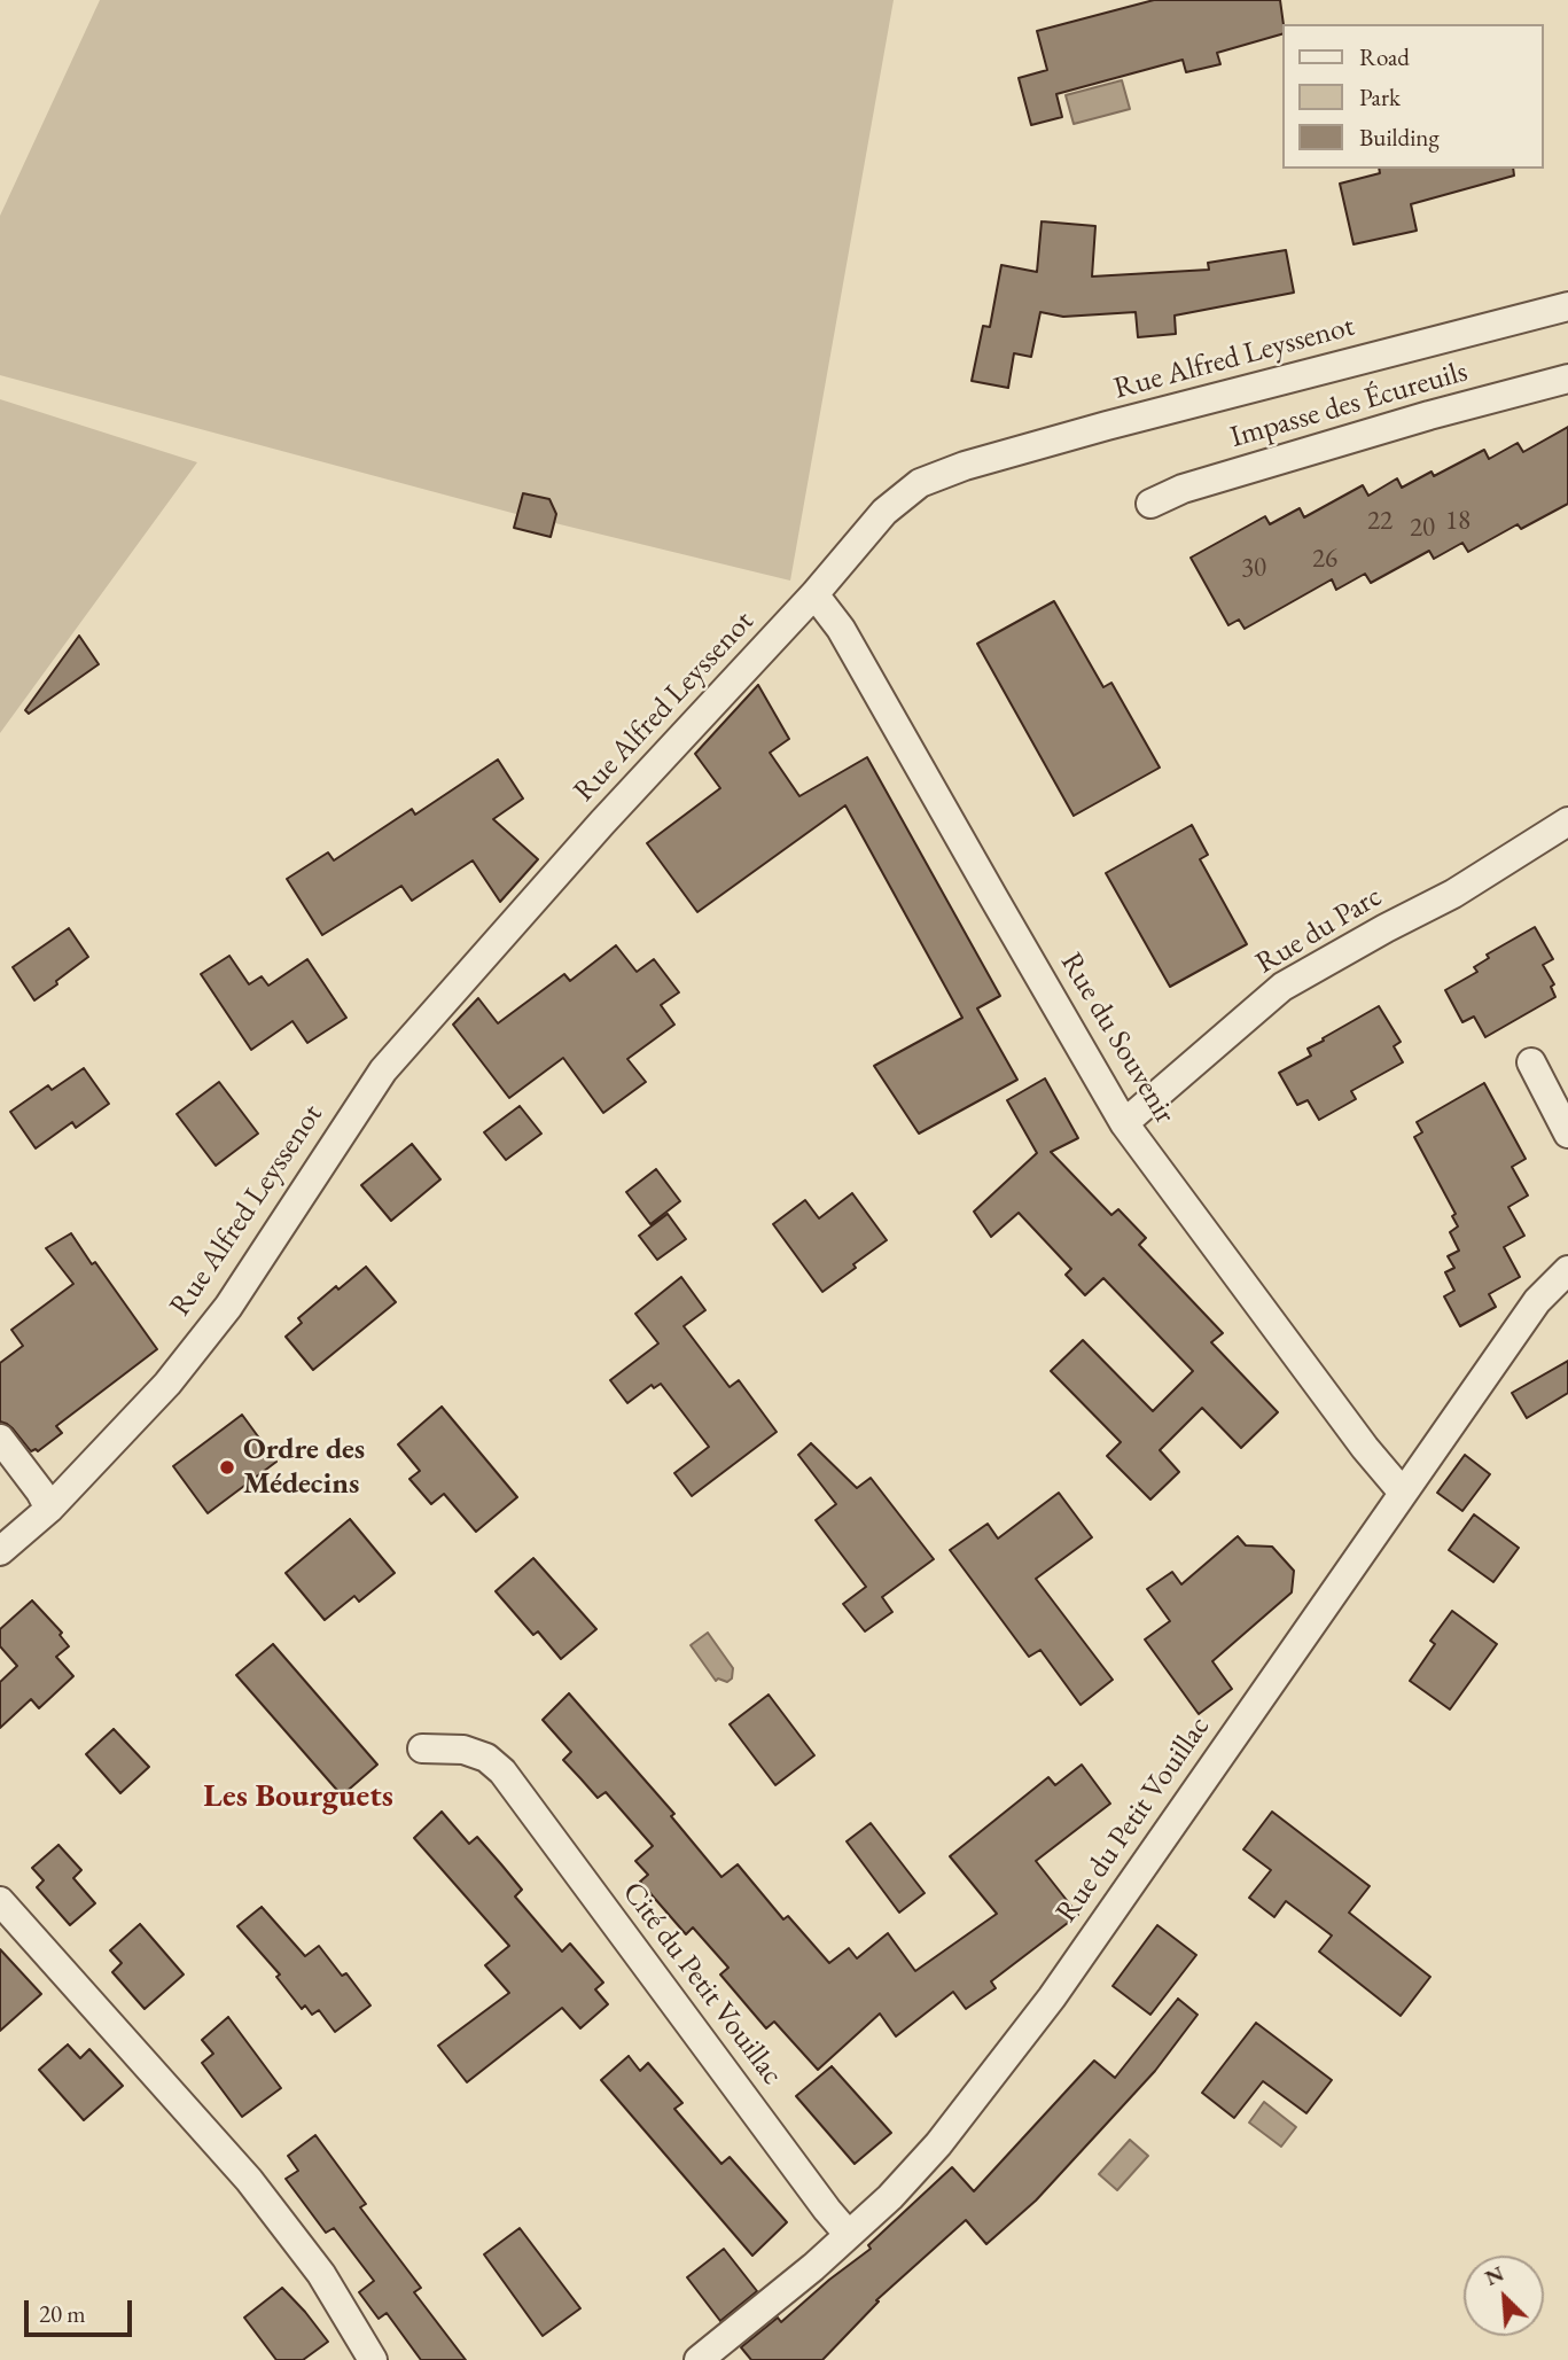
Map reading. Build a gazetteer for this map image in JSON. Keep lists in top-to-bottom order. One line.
{"streets":{"street":["Rue Alfred Leyssenot","Impasse des Écureuils","Rue du Parc","Rue du Souvenir","Rue du Petit Vouillac","Cité du Petit Vouillac"]},"crossings":[["Rue Alfred Leyssenot","Rue du Souvenir"],["Rue du Parc","Rue du Souvenir"],["Rue du Souvenir","Rue du Petit Vouillac"],["Rue du Petit Vouillac","Cité du Petit Vouillac"]],"districts":["Les Bourguets"],"places":["Ordre des Médecins"],"house_numbers":["22","18","20","26","30"],"legend":["Road","Park","Building"],"scale_bar":"20 m","north":"top left"}
